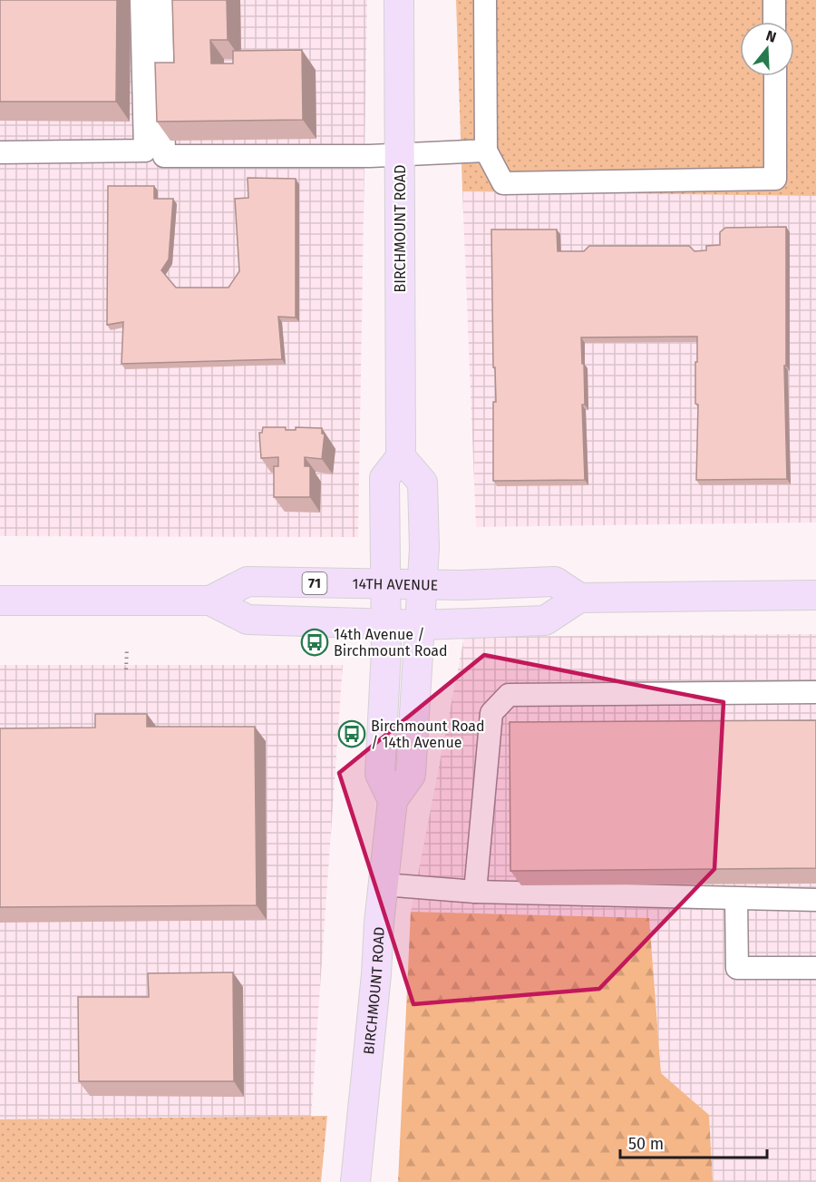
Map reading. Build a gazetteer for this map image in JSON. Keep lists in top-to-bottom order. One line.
{"streets":{"main road":["BIRCHMOUNT ROAD","71","14TH AVENUE"]},"crossings":[["BIRCHMOUNT ROAD","14TH AVENUE"]],"places":{"bus stop":["14th Avenue / Birchmount Road","Birchmount Road / 14th Avenue"]},"scale_bar":"50 m","north":"top"}
